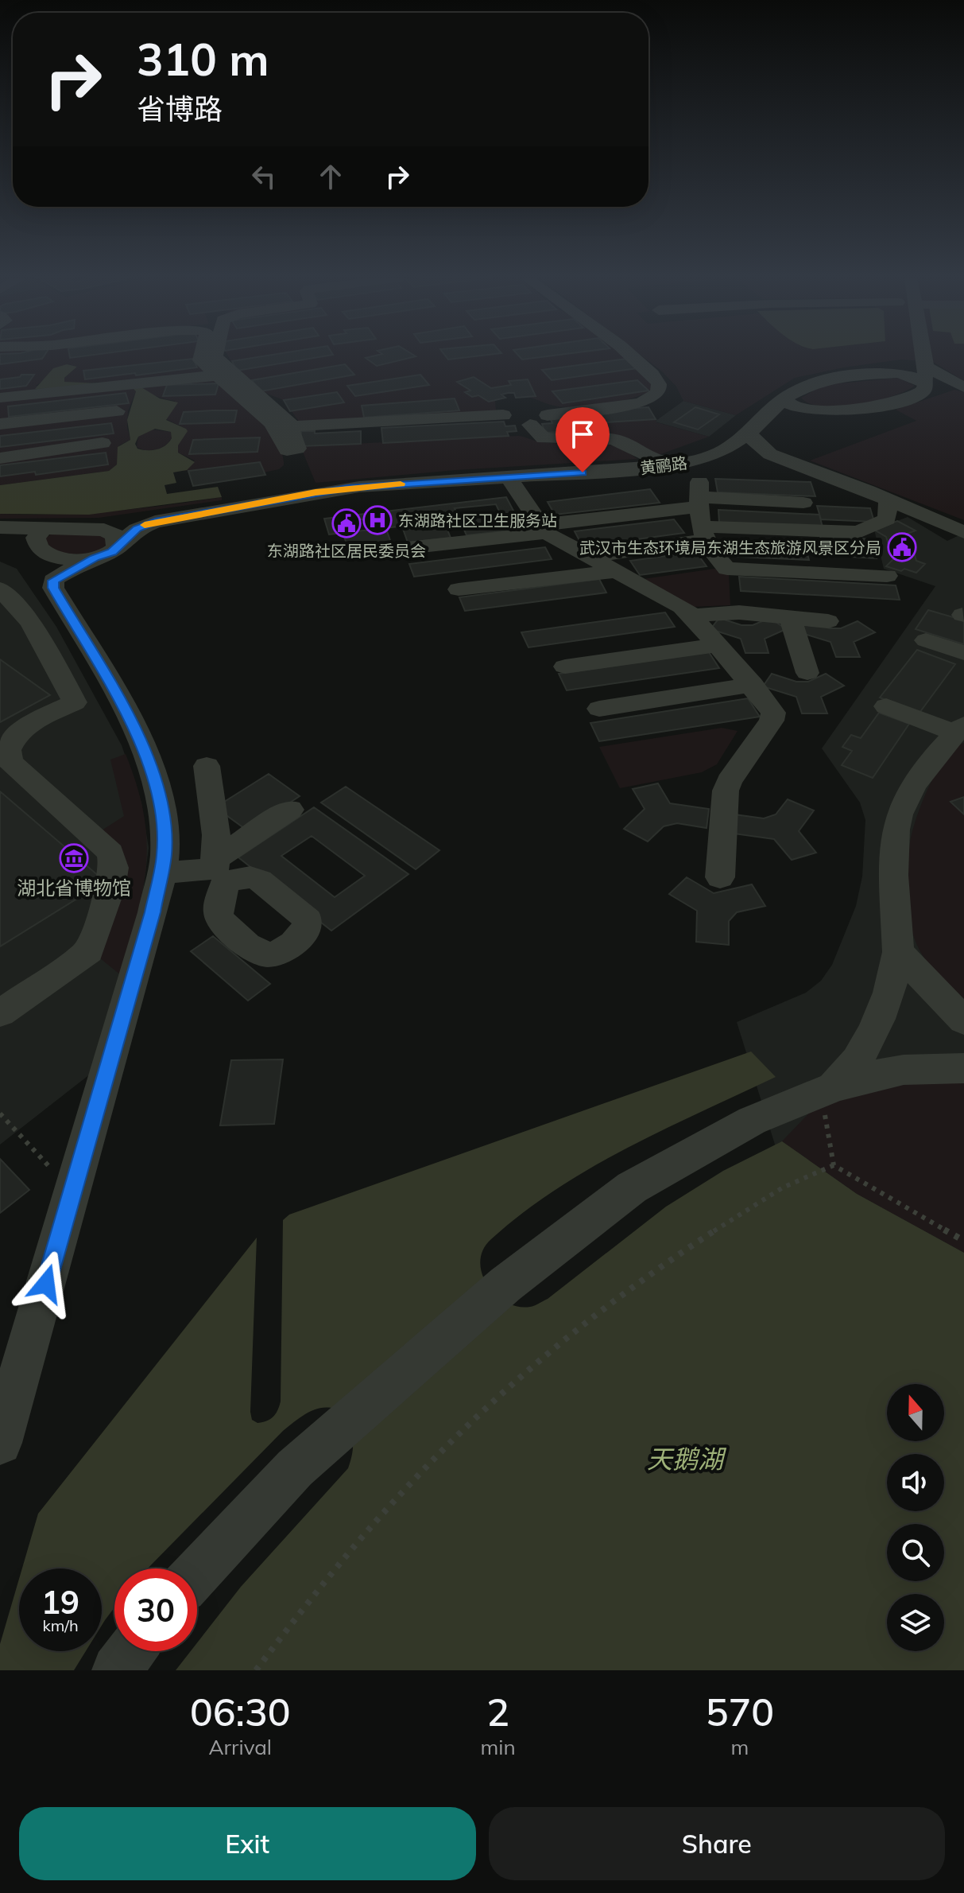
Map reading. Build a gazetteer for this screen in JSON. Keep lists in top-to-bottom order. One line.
{"streets":{"street":["黄鹂路"]},"water":["天鹅湖"],"places":{"hospital":["东湖路社区卫生服务站"],"public building":["东湖路社区居民委员会","武汉市生态环境局东湖生态旅游风景区分局"],"museum":["湖北省博物馆"]},"north":"top","page":{"turn":["310 m","省博路"],"speed":"19 km/h","limit":"30","eta":["06:30","Arrival","2","min","570","m"],"buttons":["Exit","Share"]}}
